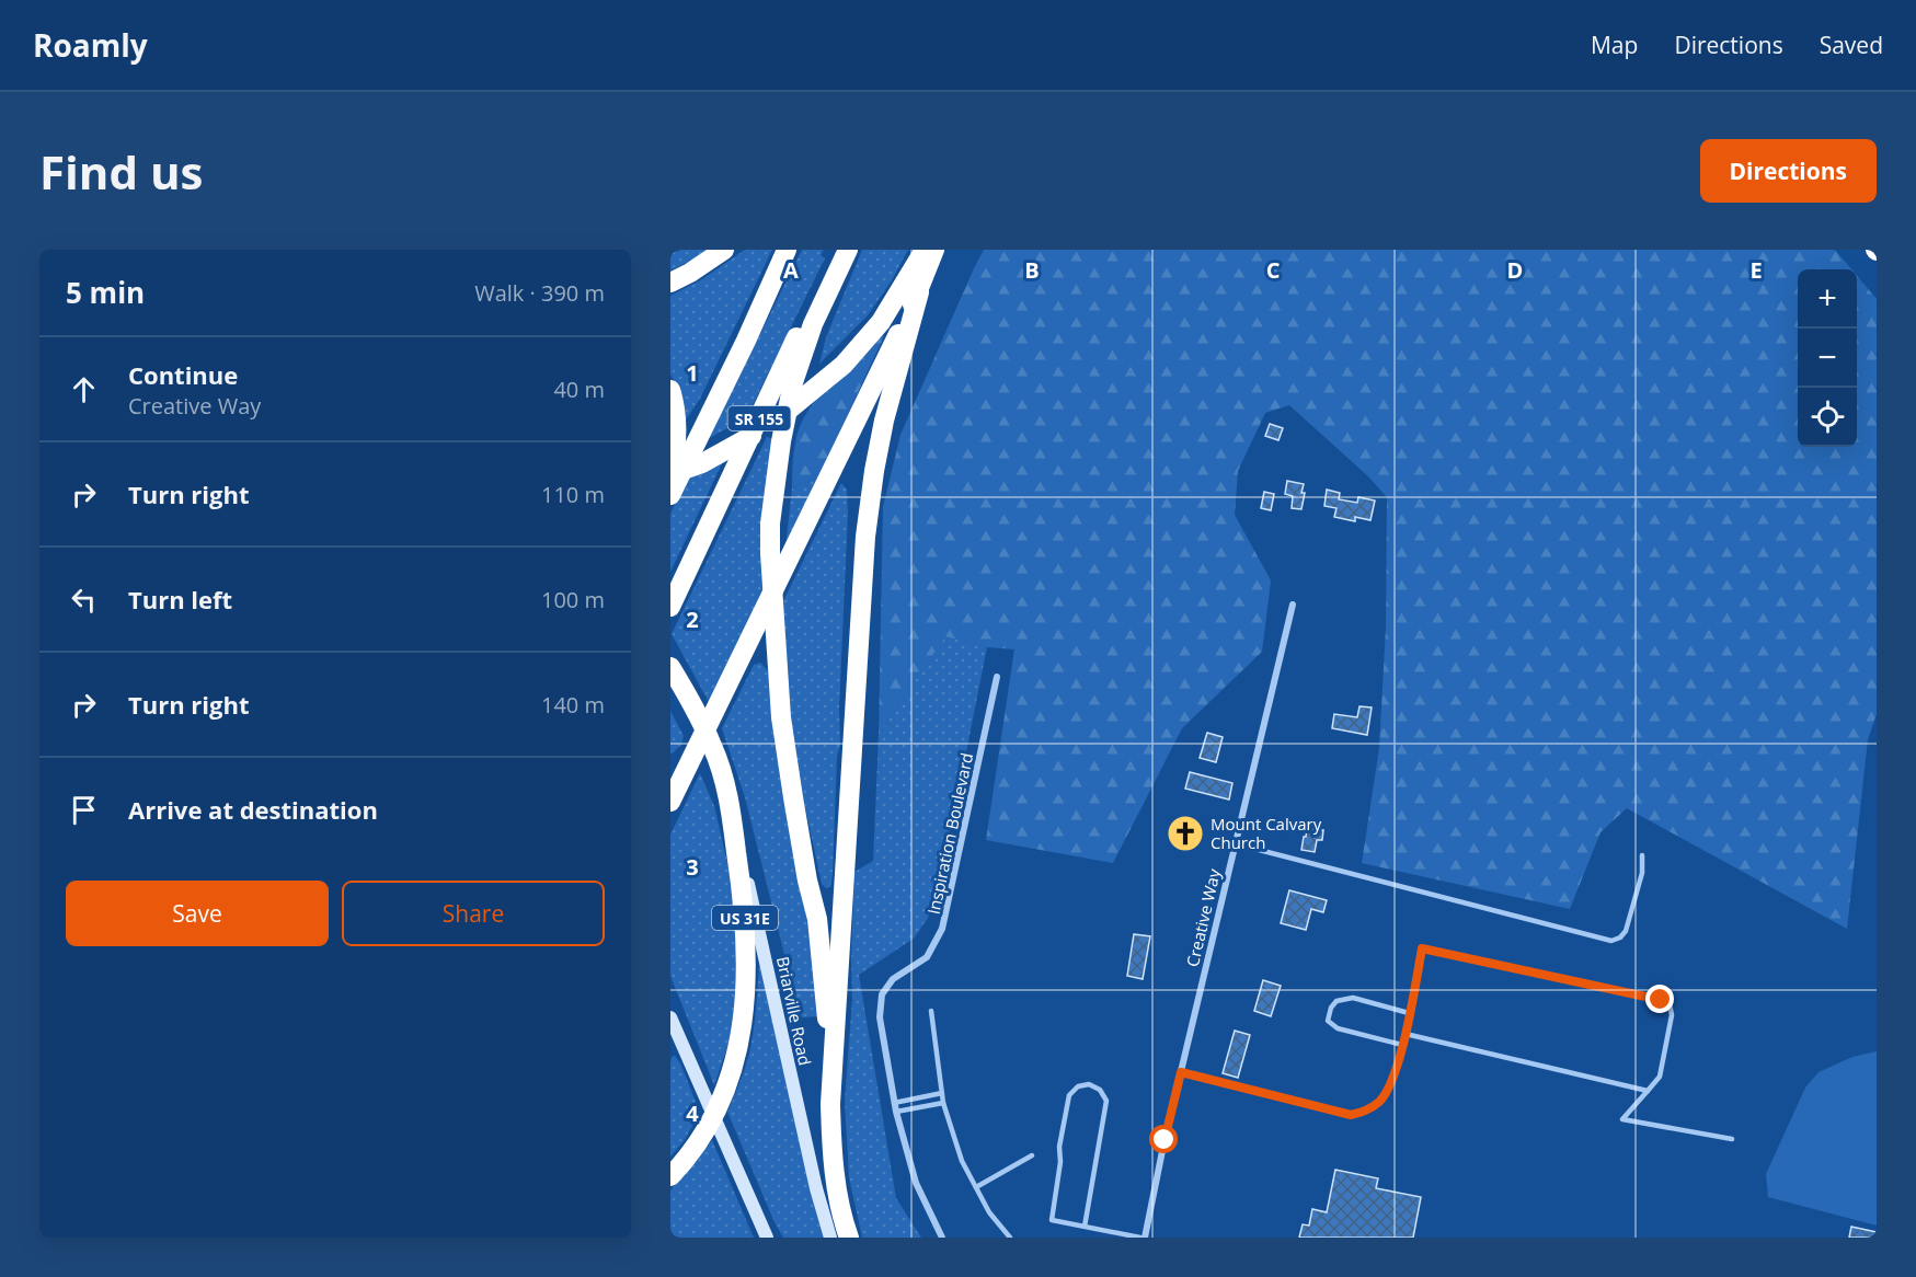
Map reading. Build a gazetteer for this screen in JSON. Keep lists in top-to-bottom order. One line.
{"streets":{"highway":["SR 155","US 31E"],"main road":["Briarville Road"],"street":["Inspiration Boulevard","Creative Way"]},"crossings":[["US 31E","Briarville Road"]],"places":{"church":["Mount Calvary Church"]},"page":{"header":"Roamly","nav":["Map","Directions","Saved"],"buttons":["Directions",["Save","Share"]],"title":"Find us","heading":["5 min","Walk · 390 m"],"map_buttons":["+","−"],"list":[["Continue","Creative Way","40 m"],["Turn right","110 m"],["Turn left","100 m"],["Turn right","140 m"],"Arrive at destination"]},"grid":{"columns":["A","B","C","D","E"],"rows":["1","2","3","4"]}}
